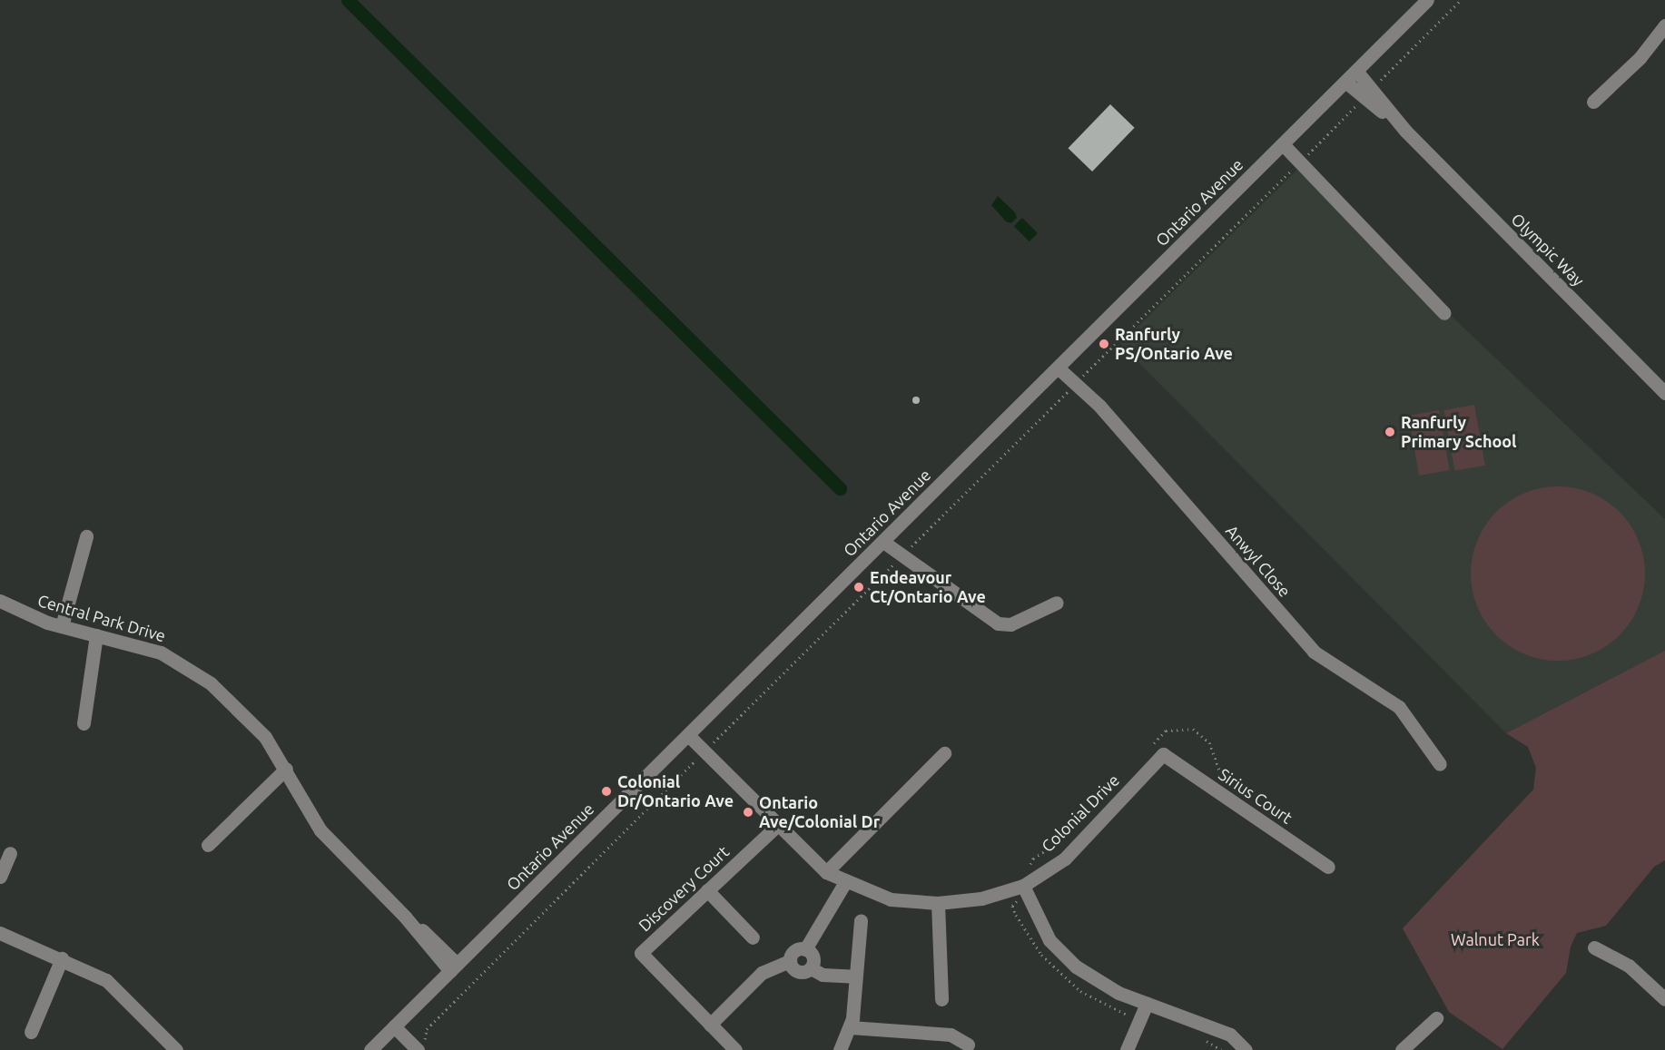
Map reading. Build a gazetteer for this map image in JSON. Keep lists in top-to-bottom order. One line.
{"streets":{"street":["Ontario Avenue","Olympic Way","Anwyl Close","Central Park Drive","Sirius Court","Colonial Drive","Discovery Court"]},"crossings":[["Ontario Avenue","Olympic Way"],["Ontario Avenue","Anwyl Close"],["Ontario Avenue","Central Park Drive"],["Ontario Avenue","Colonial Drive"],["Sirius Court","Colonial Drive"],["Colonial Drive","Discovery Court"]],"parks":["Walnut Park"],"places":["Ranfurly PS/Ontario Ave","Ranfurly Primary School","Endeavour Ct/Ontario Ave","Colonial Dr/Ontario Ave","Ontario Ave/Colonial Dr"]}
